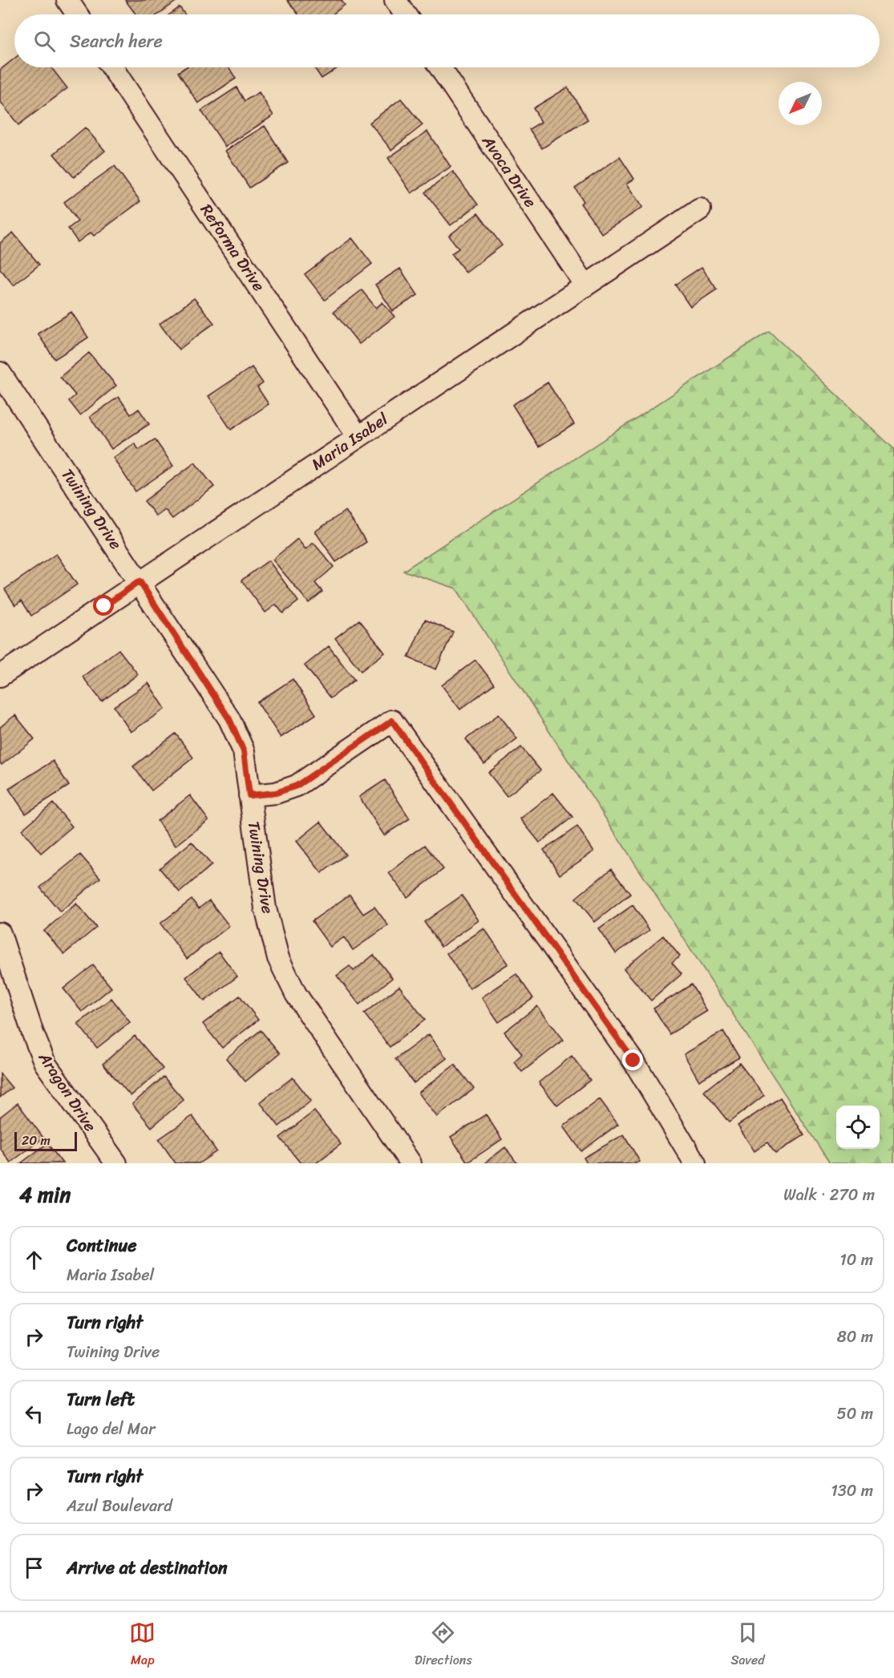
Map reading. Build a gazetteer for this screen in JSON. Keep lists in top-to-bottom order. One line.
{"streets":{"street":["Avoca Drive","Reforma Drive","Maria Isabel","Twining Drive","Aragon Drive"]},"crossings":[["Avoca Drive","Maria Isabel"],["Reforma Drive","Maria Isabel"],["Maria Isabel","Twining Drive"]],"scale_bar":"20 m","north":"bottom left","page":{"search":"Search here","scale":"20 m","heading":["4 min","Walk · 270 m"],"list":[["Continue","Maria Isabel","10 m"],["Turn right","Twining Drive","80 m"],["Turn left","Lago del Mar","50 m"],["Turn right","Azul Boulevard","130 m"],"Arrive at destination"],"nav":["Map","Directions","Saved"]}}
